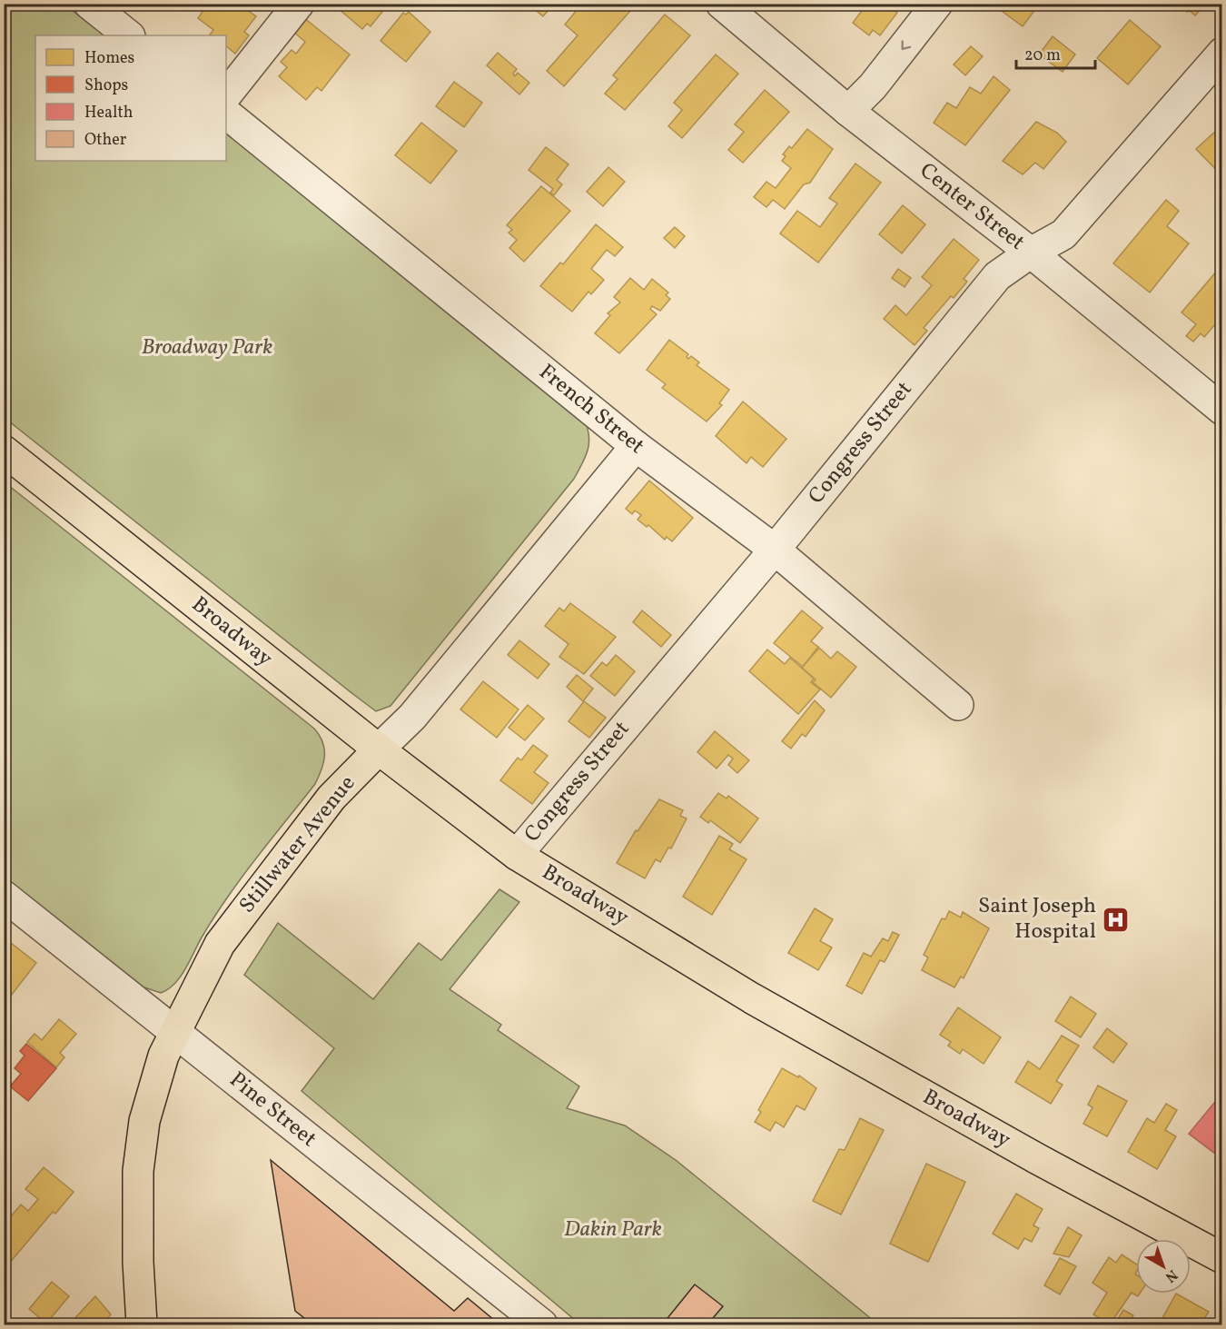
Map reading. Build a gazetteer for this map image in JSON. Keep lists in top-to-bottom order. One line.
{"streets":{"main road":["Broadway","Stillwater Avenue"],"street":["Center Street","French Street","Congress Street","Pine Street"]},"crossings":[["Center Street","Congress Street"],["French Street","Congress Street"],["French Street","Stillwater Avenue"],["Congress Street","Broadway"],["Broadway","Stillwater Avenue"],["Stillwater Avenue","Pine Street"]],"parks":["Broadway Park","Dakin Park"],"places":{"hospital":["Saint Joseph Hospital"]},"legend":["Homes","Shops","Health","Other"],"scale_bar":"20 m","north":"bottom right"}
